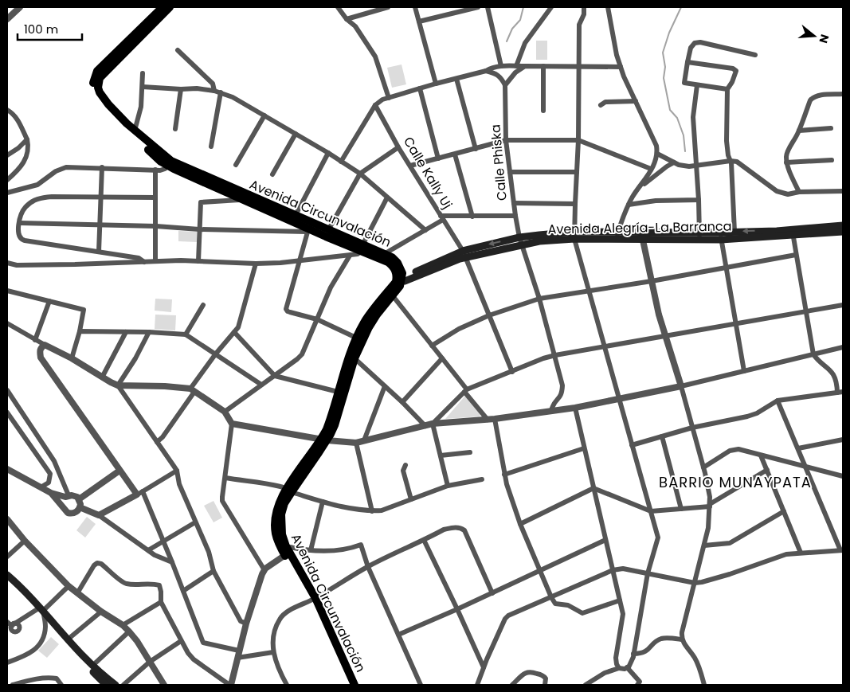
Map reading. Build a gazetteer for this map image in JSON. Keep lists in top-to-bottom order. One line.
{"streets":{"highway":["Avenida Circunvalación"],"main road":["Avenida Alegría-La Barranca"],"street":["Calle Phiska","Calle Kally Uj"]},"crossings":[["Calle Phiska","Avenida Alegría-La Barranca"],["Calle Kally Uj","Avenida Alegría-La Barranca"],["Avenida Circunvalación","Avenida Alegría-La Barranca"]],"districts":["BARRIO MUNAYPATA"],"scale_bar":"100 m","north":"right"}
